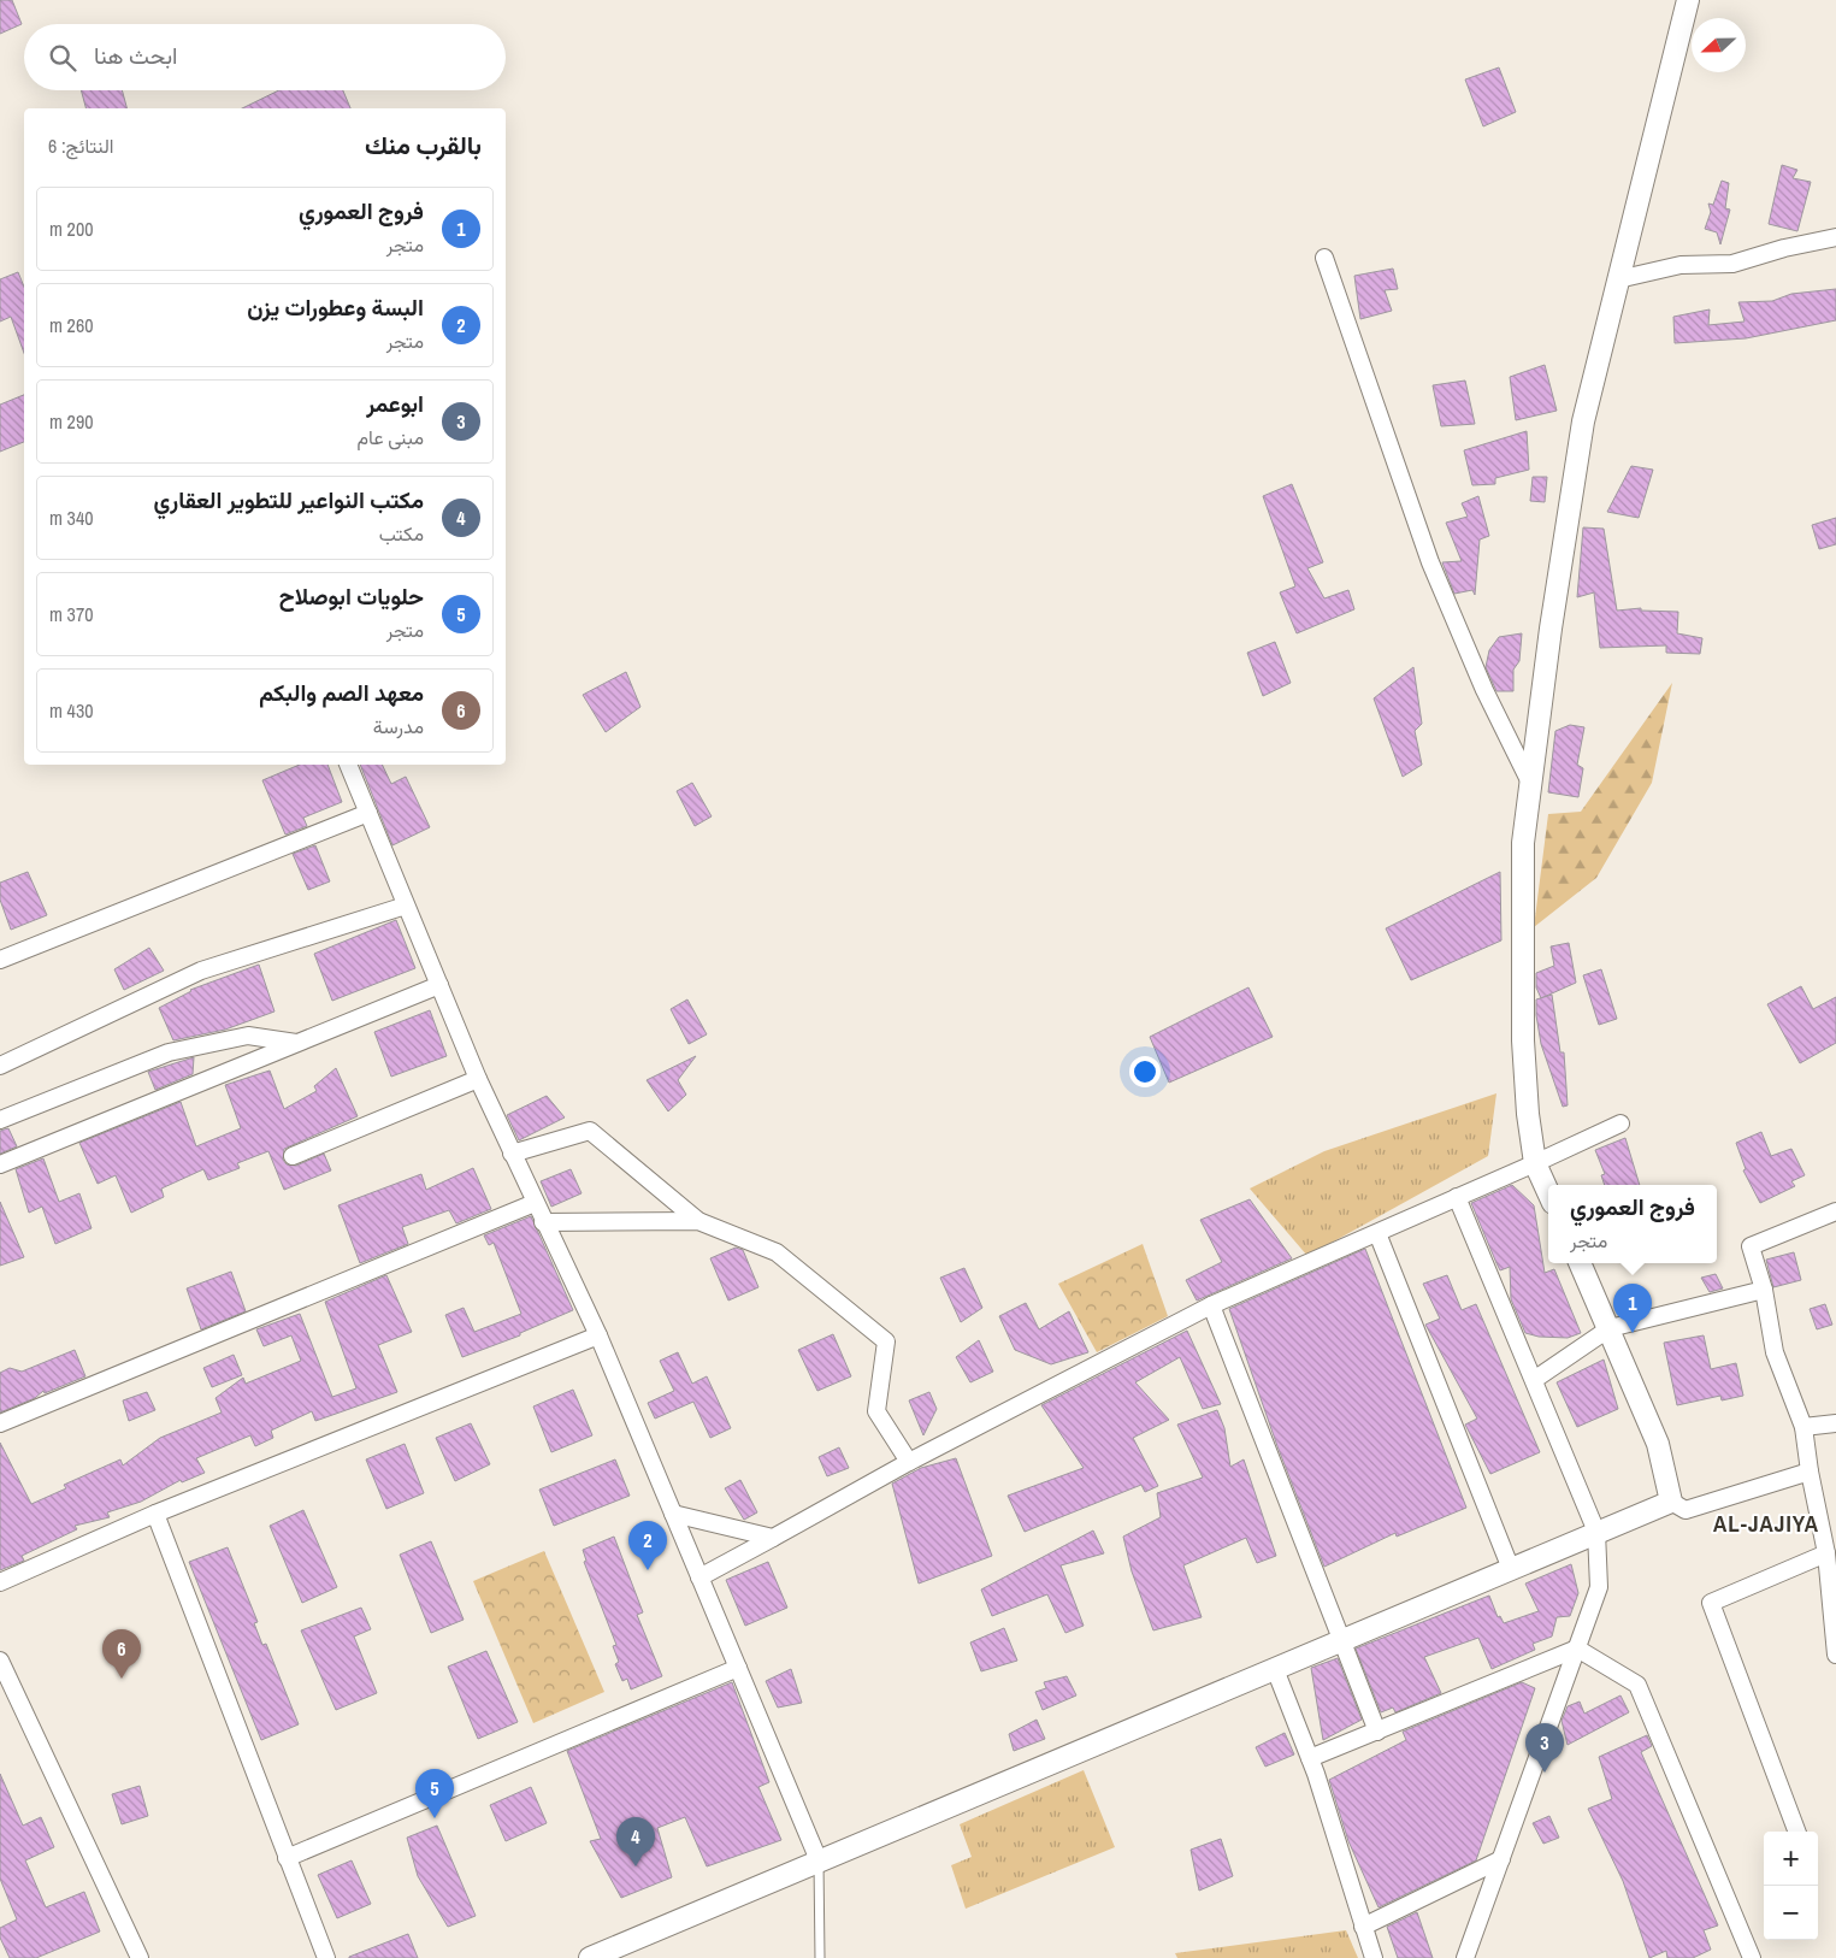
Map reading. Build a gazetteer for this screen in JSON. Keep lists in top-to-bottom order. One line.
{"districts":["AL-JAJIYA"],"north":"left","page":{"search":"ابحث هنا","heading":["بالقرب منك","النتائج: 6"],"list":[{"mark":"1","name":"فروج العموري","note":"متجر","value":"200 m"},{"mark":"2","name":"البسة وعطورات يزن","note":"متجر","value":"260 m"},{"mark":"3","name":"ابوعمر","note":"مبنى عام","value":"290 m"},{"mark":"4","name":"مكتب النواعير للتطوير العقاري","note":"مكتب","value":"340 m"},{"mark":"5","name":"حلويات ابوصلاح","note":"متجر","value":"370 m"},{"mark":"6","name":"معهد الصم والبكم","note":"مدرسة","value":"430 m"}],"popup":["فروج العموري","متجر"],"pins":["1","2","6","3","5","4"],"map_buttons":["+","−"]}}
